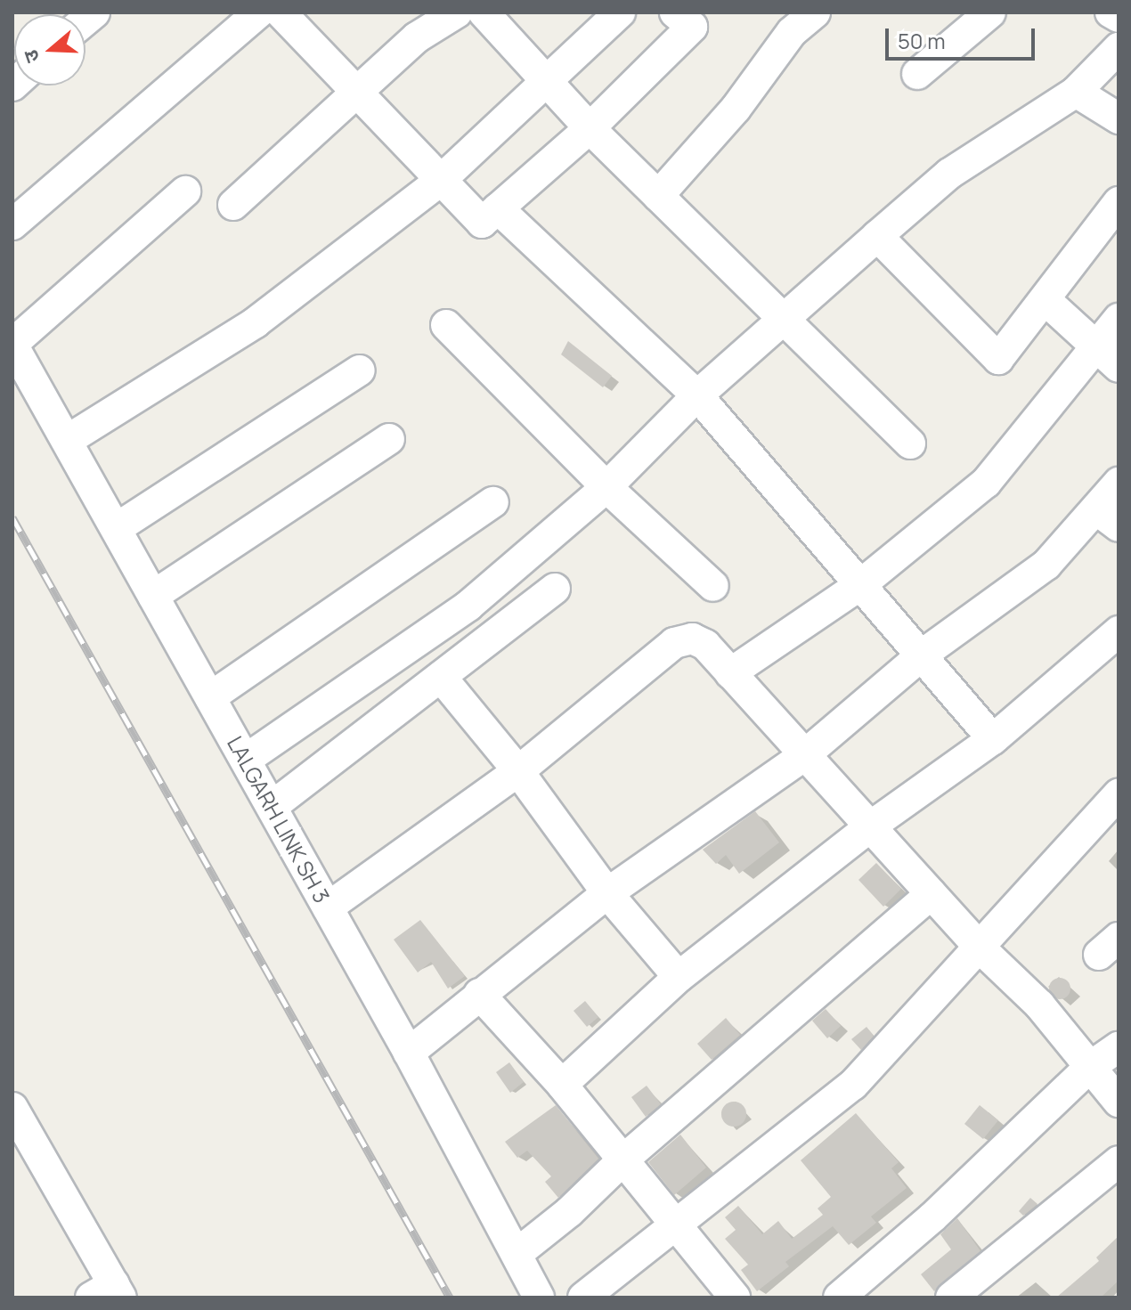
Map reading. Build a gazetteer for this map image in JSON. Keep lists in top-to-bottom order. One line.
{"streets":{"street":["LALGARH LINK SH 3"]},"scale_bar":"50 m","north":"left"}
